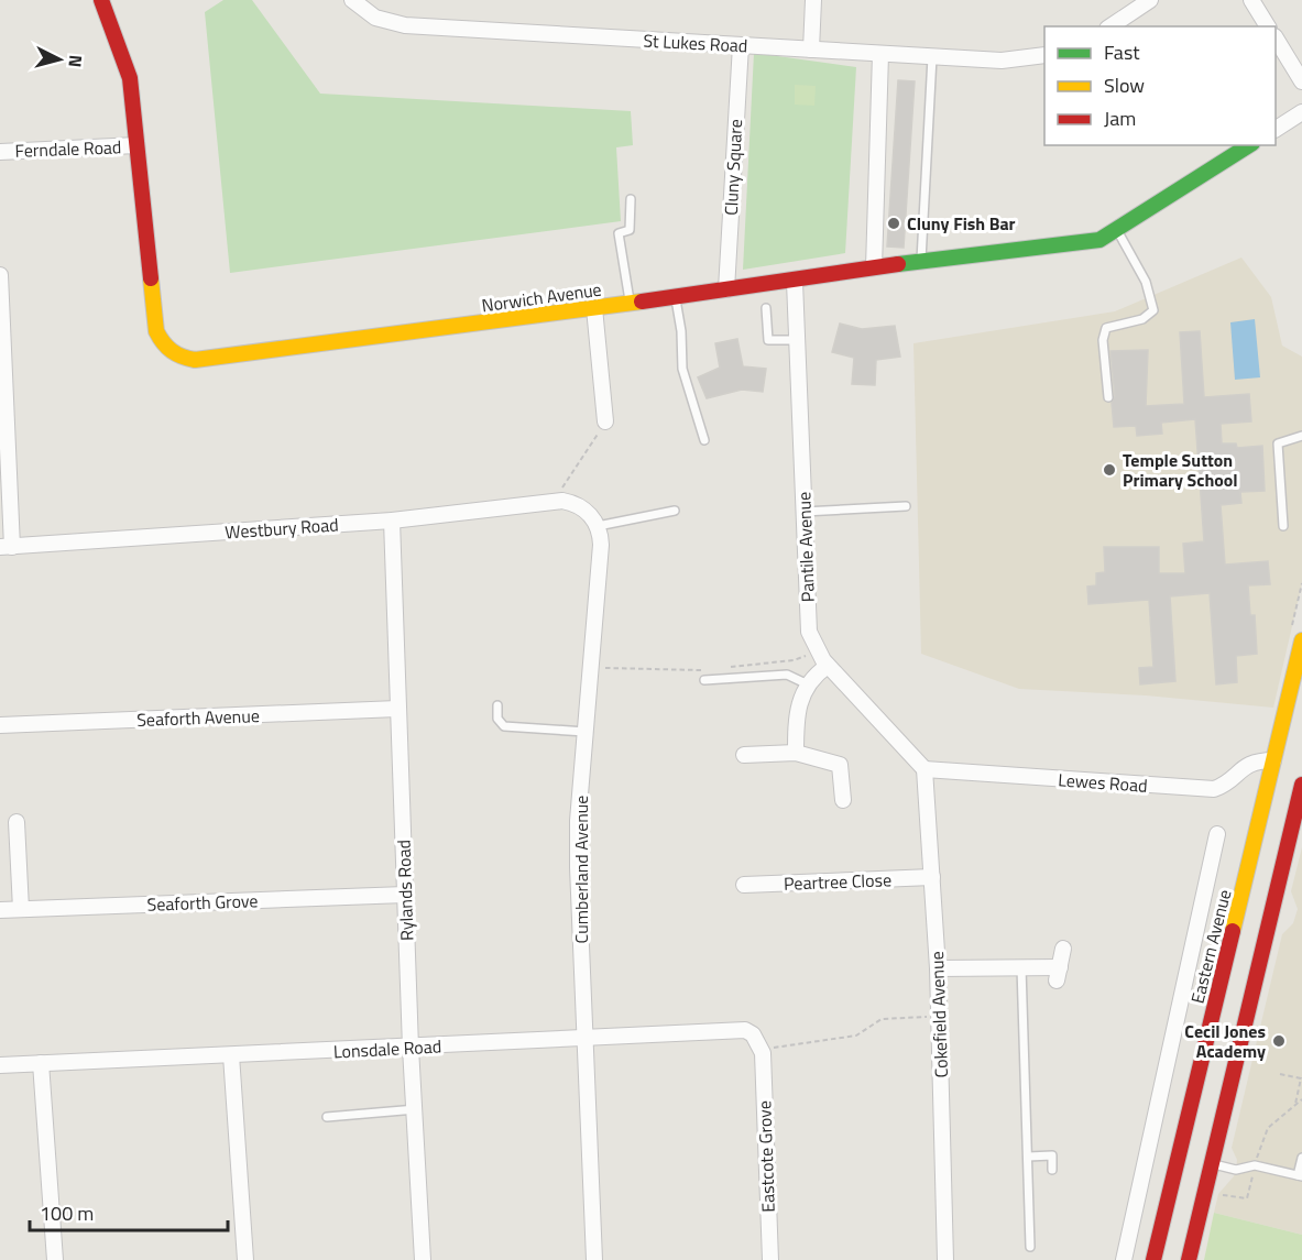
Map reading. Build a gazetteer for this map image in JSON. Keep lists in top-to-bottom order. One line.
{"streets":{"street":["St Lukes Road","Ferndale Road","Cluny Square","Norwich Avenue","Westbury Road","Pantile Avenue","Seaforth Avenue","Lewes Road","Cumberland Avenue","Peartree Close","Rylands Road","Seaforth Grove","Eastern Avenue","Cokefield Avenue","Lonsdale Road","Eastcote Grove"]},"crossings":[["St Lukes Road","Cluny Square"],["Ferndale Road","Norwich Avenue"],["Cluny Square","Norwich Avenue"],["Norwich Avenue","Pantile Avenue"],["Westbury Road","Rylands Road"],["Pantile Avenue","Lewes Road"],["Pantile Avenue","Cokefield Avenue"],["Seaforth Avenue","Rylands Road"],["Lewes Road","Eastern Avenue"],["Lewes Road","Cokefield Avenue"],["Cumberland Avenue","Lonsdale Road"],["Peartree Close","Cokefield Avenue"],["Rylands Road","Seaforth Grove"],["Rylands Road","Lonsdale Road"],["Lonsdale Road","Eastcote Grove"]],"places":["Cluny Fish Bar","Temple Sutton Primary School","Cecil Jones Academy"],"legend":["Fast","Slow","Jam"],"scale_bar":"100 m","north":"right"}
